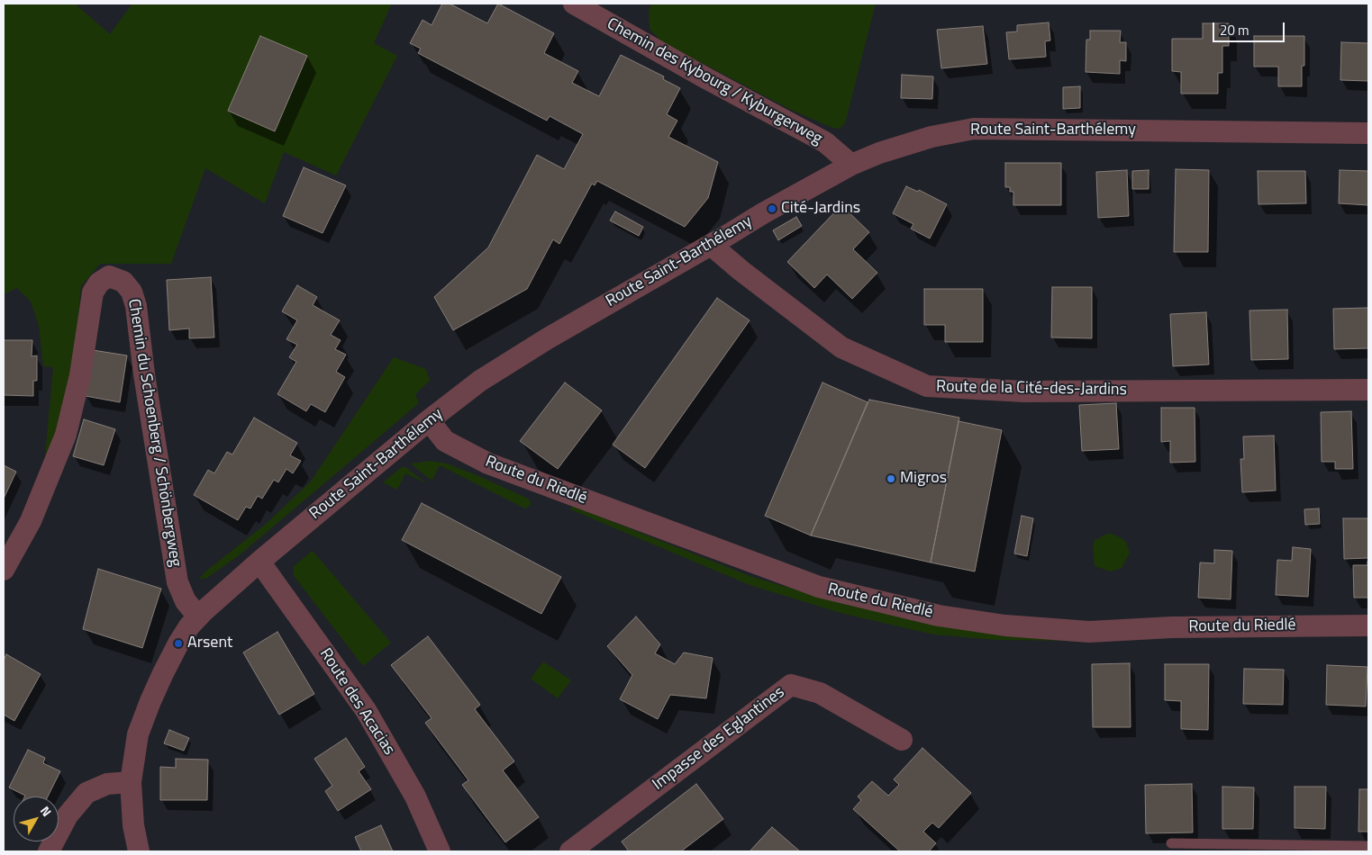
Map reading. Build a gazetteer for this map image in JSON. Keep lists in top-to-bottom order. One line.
{"streets":{"street":["Chemin des Kybourg / Kyburgerweg","Route Saint-Barthélemy","Route de la Cité-des-Jardins","Chemin du Schoenberg / Schönbergweg","Route du Riedlé","Route des Acacias","Impasse des Eglantines"]},"crossings":[["Chemin des Kybourg / Kyburgerweg","Route Saint-Barthélemy"],["Route Saint-Barthélemy","Route de la Cité-des-Jardins"],["Route Saint-Barthélemy","Chemin du Schoenberg / Schönbergweg"],["Route Saint-Barthélemy","Route du Riedlé"],["Route Saint-Barthélemy","Route des Acacias"]],"places":["Cité-Jardins","Migros","Arsent"],"scale_bar":"20 m","north":"top right"}
